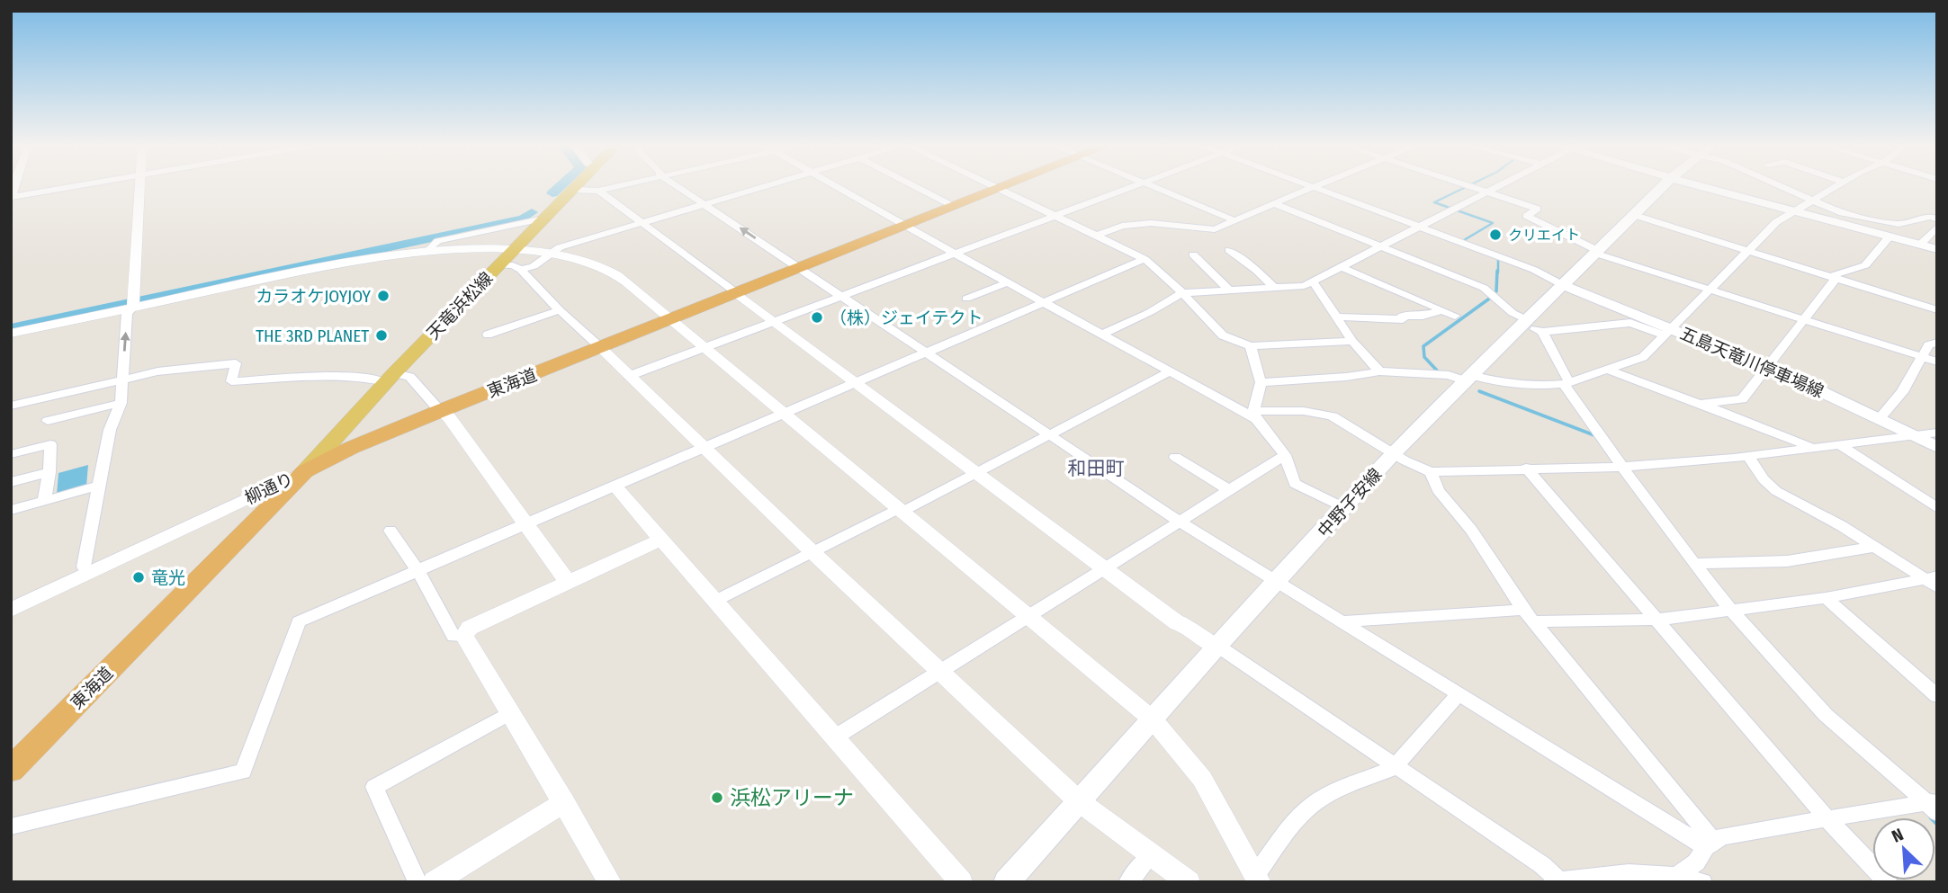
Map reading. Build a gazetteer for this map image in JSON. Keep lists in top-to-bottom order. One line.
{"streets":{"highway":["東海道"],"main road":["天竜浜松線","五島天竜川停車場線","中野子安線"],"street":["柳通り"]},"crossings":[["天竜浜松線","東海道"],["天竜浜松線","柳通り"],["五島天竜川停車場線","中野子安線"],["東海道","柳通り"]],"districts":["和田町"],"places":["クリエイト","カラオケJOYJOY","（株）ジェイテクト","THE 3RD PLANET","竜光","浜松アリーナ"],"north":"top left"}
